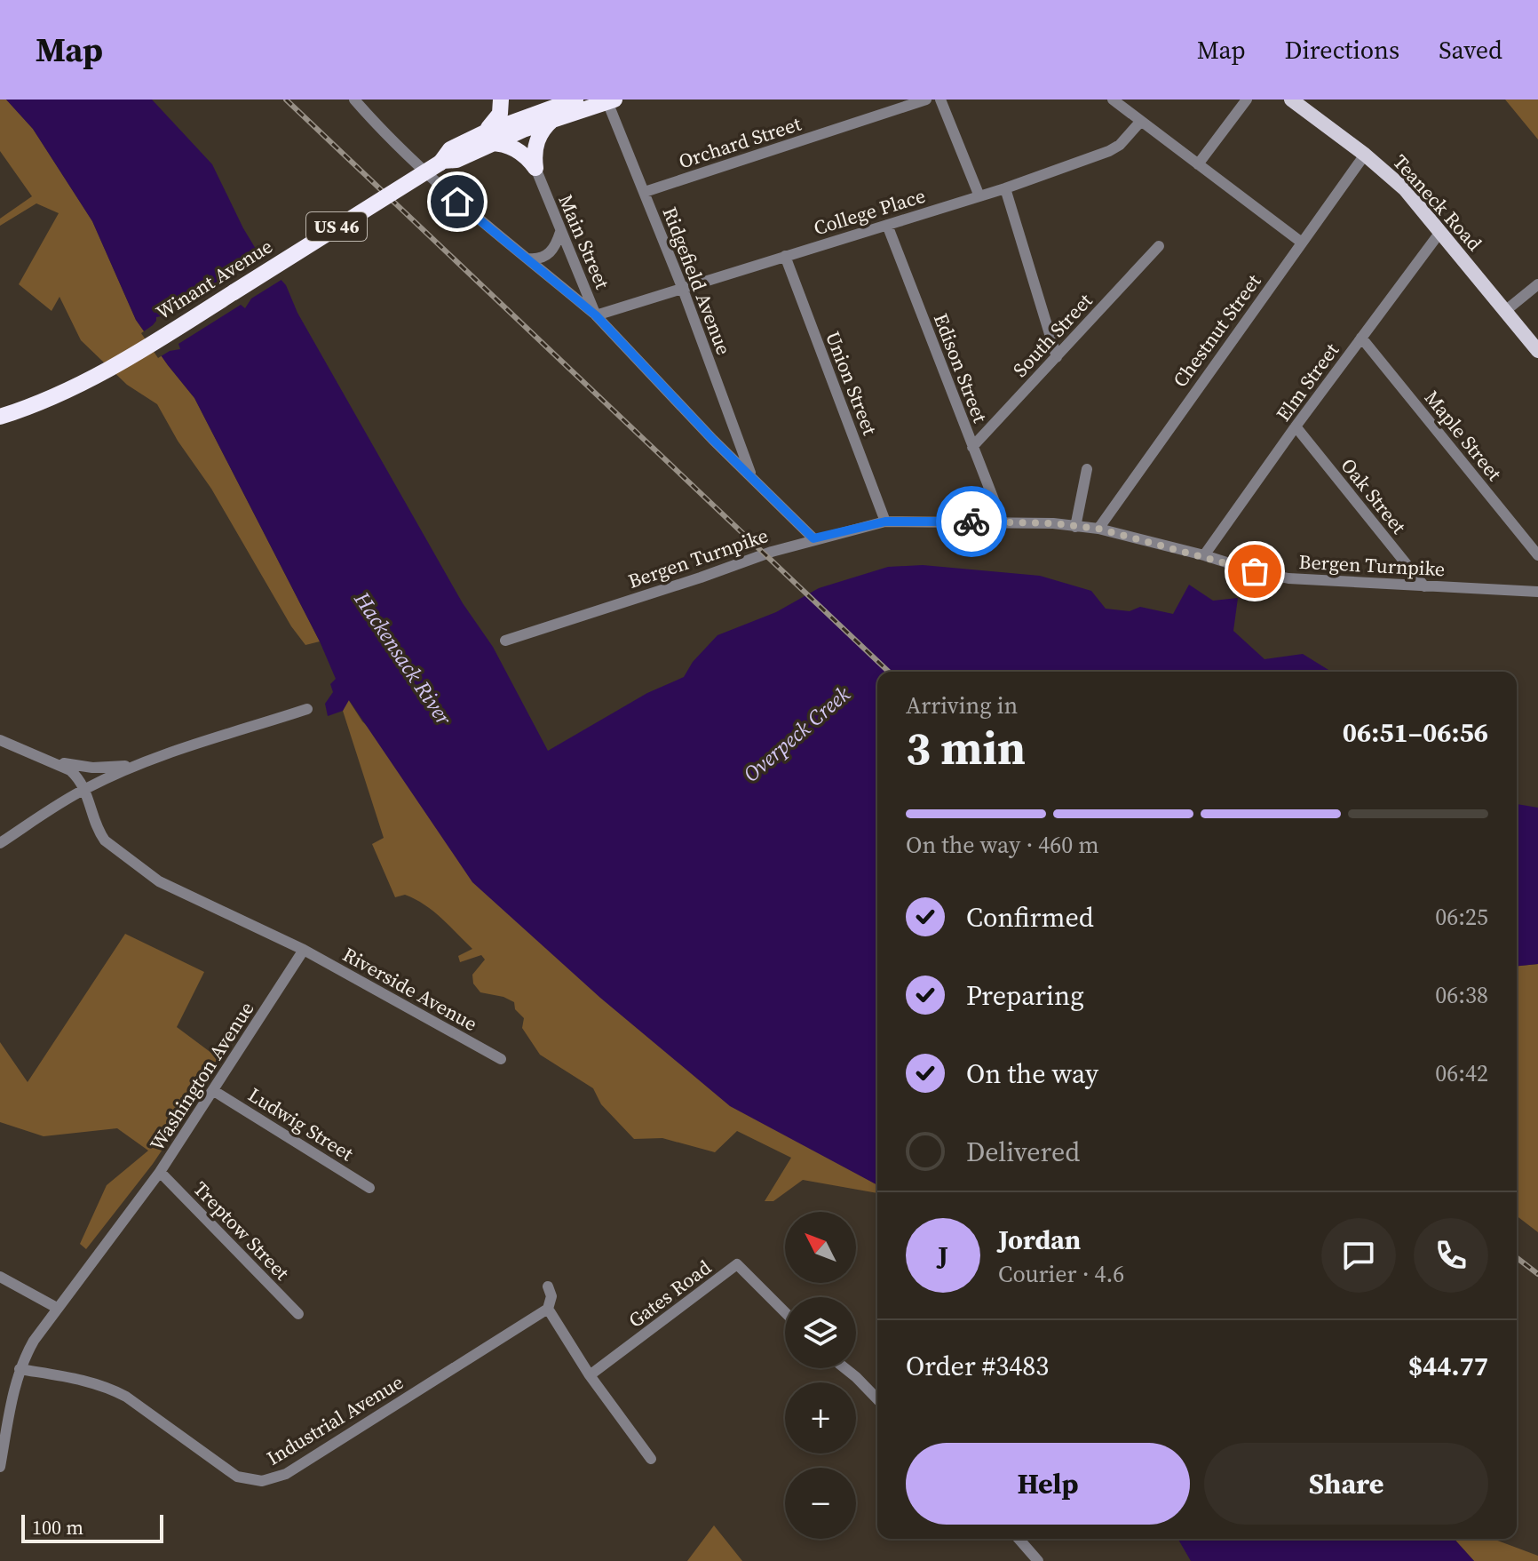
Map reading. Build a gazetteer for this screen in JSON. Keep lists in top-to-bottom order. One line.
{"streets":{"highway":["US 46","Winant Avenue"],"main road":["Teaneck Road"],"street":["Orchard Street","College Place","Main Street","Ridgefield Avenue","Chestnut Street","South Street","Edison Street","Elm Street","Union Street","Maple Street","Oak Street","Bergen Turnpike","Riverside Avenue","Washington Avenue","Ludwig Street","Treptow Street","Gates Road","Industrial Avenue"]},"crossings":[["Orchard Street","Ridgefield Avenue"],["Teaneck Road","Chestnut Street"],["Teaneck Road","Elm Street"],["College Place","Main Street"],["College Place","Ridgefield Avenue"],["College Place","Edison Street"],["College Place","Union Street"],["Main Street","Ridgefield Avenue"],["Main Street","Bergen Turnpike"],["Winant Avenue","Ridgefield Avenue"],["Chestnut Street","Bergen Turnpike"],["South Street","Edison Street"],["Edison Street","Bergen Turnpike"],["Elm Street","Maple Street"],["Elm Street","Oak Street"],["Elm Street","Bergen Turnpike"],["Union Street","Bergen Turnpike"],["Oak Street","Bergen Turnpike"],["Riverside Avenue","Washington Avenue"],["Washington Avenue","Ludwig Street"],["Washington Avenue","Treptow Street"],["Washington Avenue","Industrial Avenue"]],"water":["Hackensack River","Overpeck Creek"],"scale_bar":"100 m","north":"top left","page":{"header":"Map","nav":["Map","Directions","Saved"],"heading":["3 min","Arriving in","06:51–06:56"],"panel":["Jordan","Courier · 4.6","Order #3483","$44.77"],"bar":"On the way · 460 m","list":[["Confirmed","06:25"],["Preparing","06:38"],["On the way","06:42"],"Delivered"],"map_buttons":["+","−"],"round":"J","buttons":["Help","Share"],"scale":"100 m"}}
